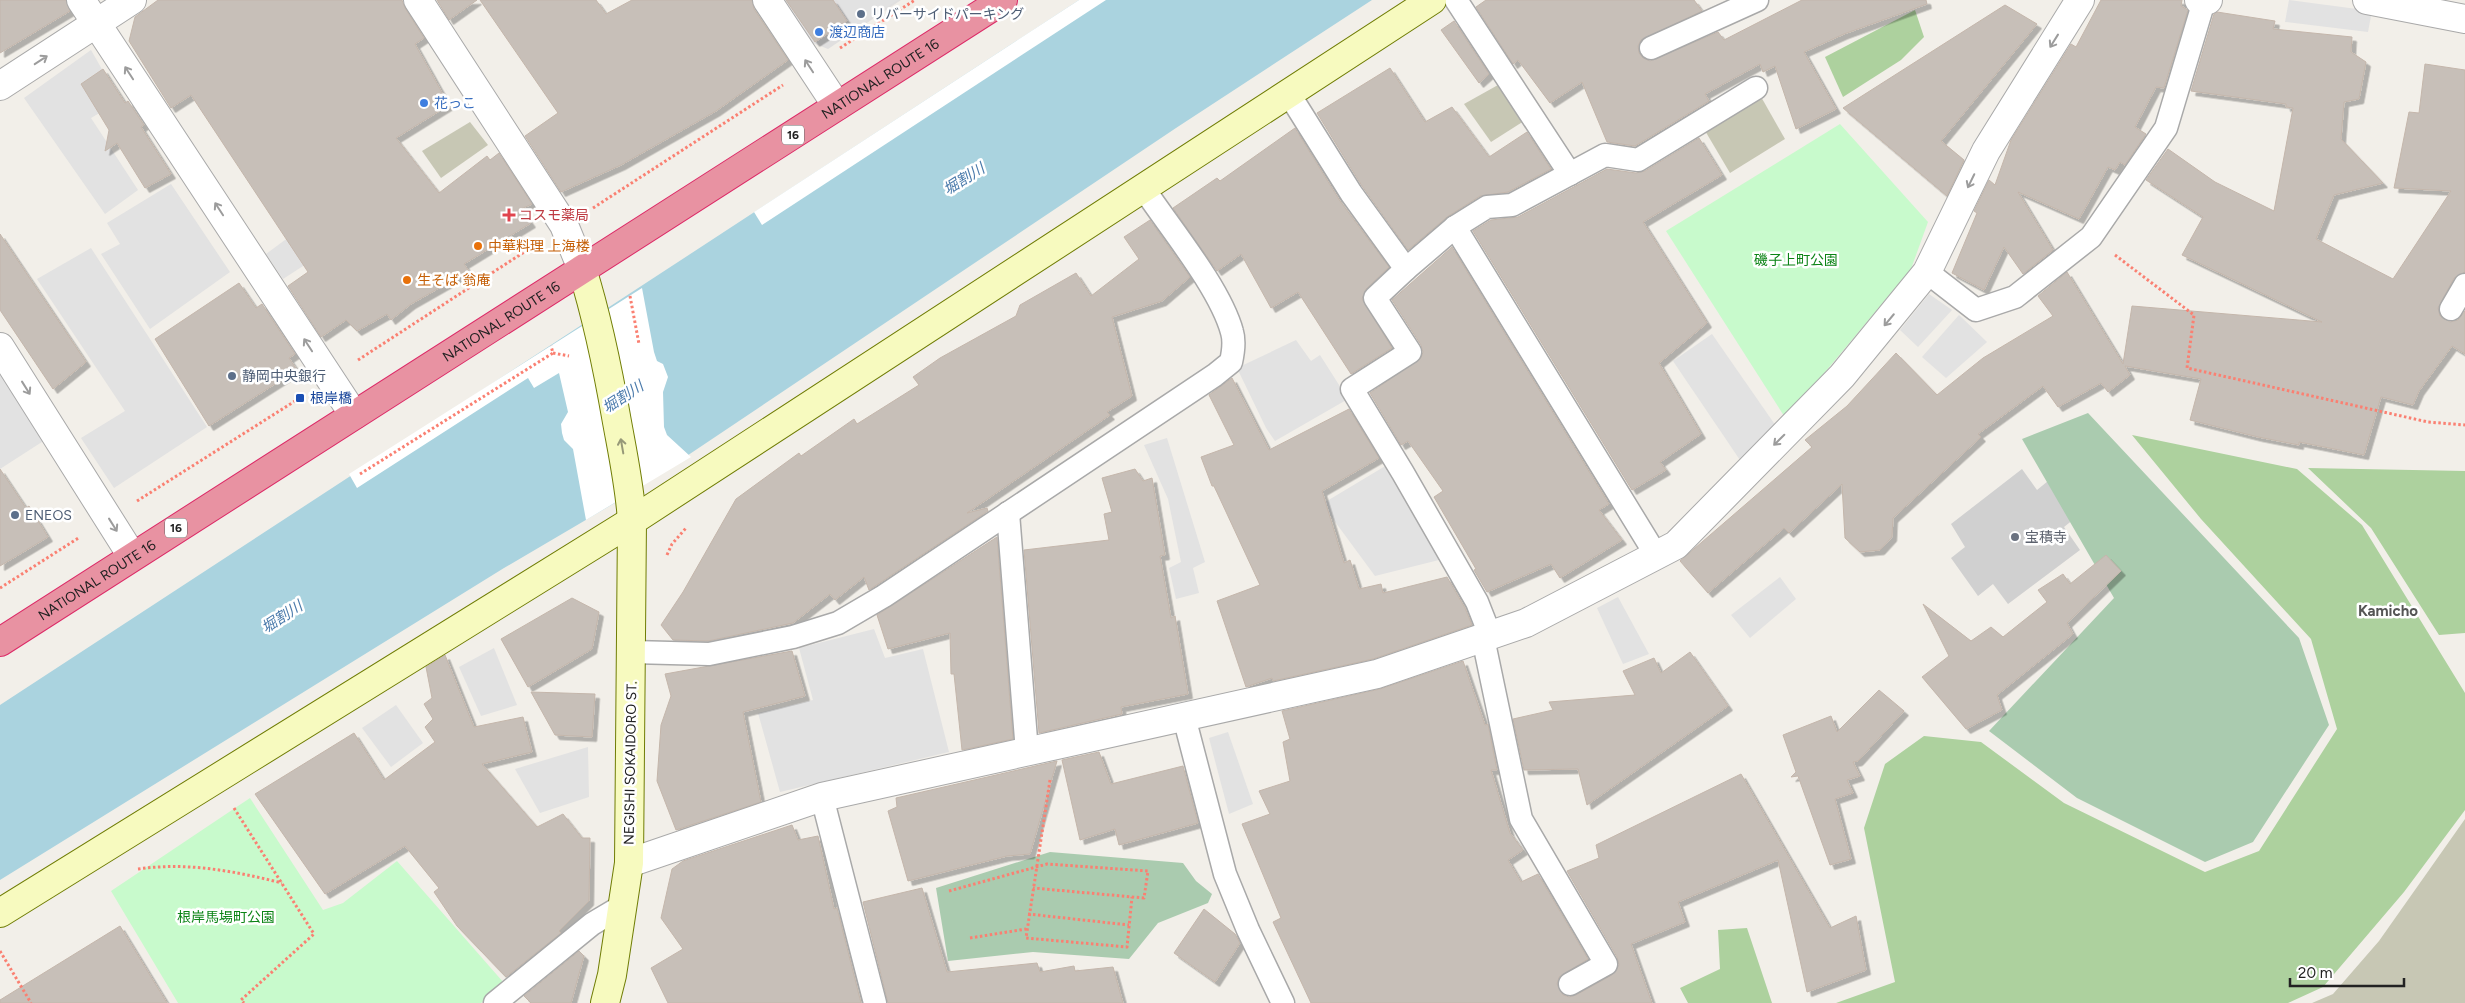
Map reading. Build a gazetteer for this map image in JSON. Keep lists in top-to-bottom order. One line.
{"streets":{"highway":["NATIONAL ROUTE 16","16"],"street":["NEGISHI SOKAIDORO ST."]},"crossings":[["NATIONAL ROUTE 16","NEGISHI SOKAIDORO ST."]],"districts":["Kamicho"],"water":["堀割川"],"parks":["磯子上町公園","根岸馬場町公園"],"places":{"other":["リバーサイドパーキング","渡辺商店","花っこ","中華料理 上海楼","生そば 翁庵","静岡中央銀行","ENEOS","宝積寺"],"health":["コスモ薬局"],"transit":["根岸橋"]},"scale_bar":"20 m"}
